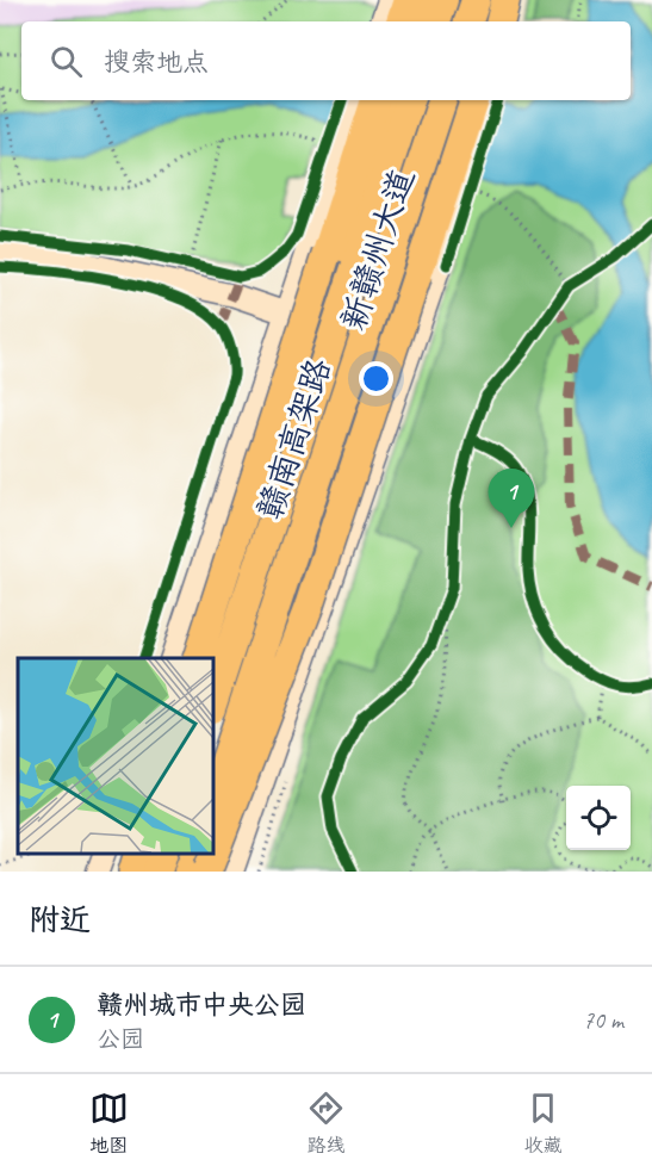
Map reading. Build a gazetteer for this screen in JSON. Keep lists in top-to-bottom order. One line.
{"streets":{"highway":["赣南高架路"],"main road":["新赣州大道"]},"page":{"search":"搜索地点","pins":"1","heading":"附近","list":[{"mark":"1","name":"赣州城市中央公园","note":"公园","value":"70 m"}],"nav":["地图","路线","收藏"]}}
